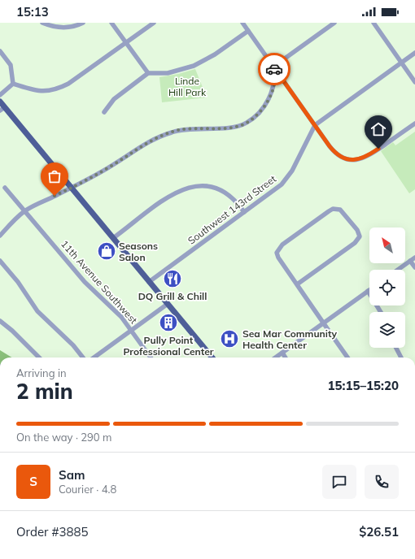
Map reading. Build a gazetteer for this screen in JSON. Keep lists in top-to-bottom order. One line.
{"streets":{"street":["Southwest 143rd Street","11th Avenue Southwest"]},"parks":["Linde Hill Park"],"places":{"shop":["Seasons Salon"],"restaurant":["DQ Grill & Chill"],"building":["Pully Point Professional Center"],"hospital":["Sea Mar Community Health Center"]},"north":"top left","page":{"status":"15:13","heading":["2 min","Arriving in","15:15–15:20"],"panel":["Sam","Courier · 4.8","Order #3885","$26.51"],"bar":"On the way · 290 m","round":"S"}}
